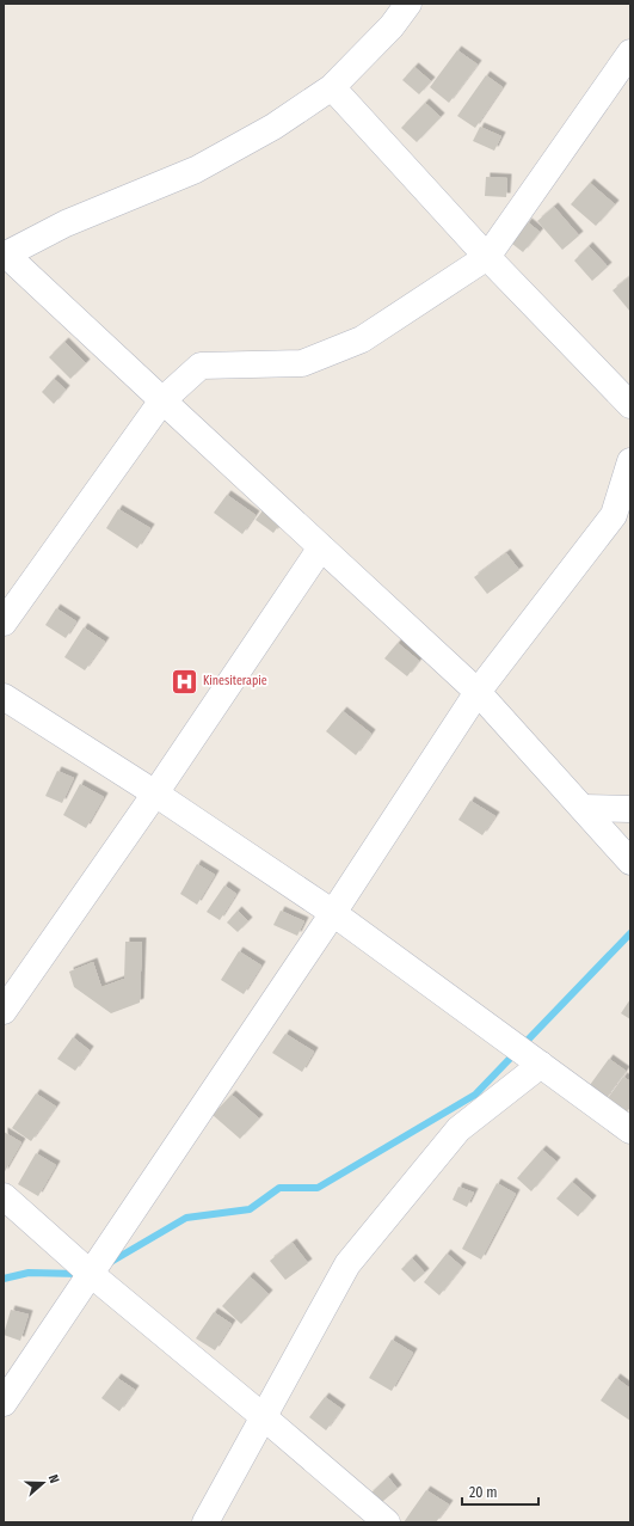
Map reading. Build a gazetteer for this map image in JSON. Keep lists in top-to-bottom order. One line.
{"places":{"hospital":["Kinesiterapie"]},"scale_bar":"20 m","north":"right"}
